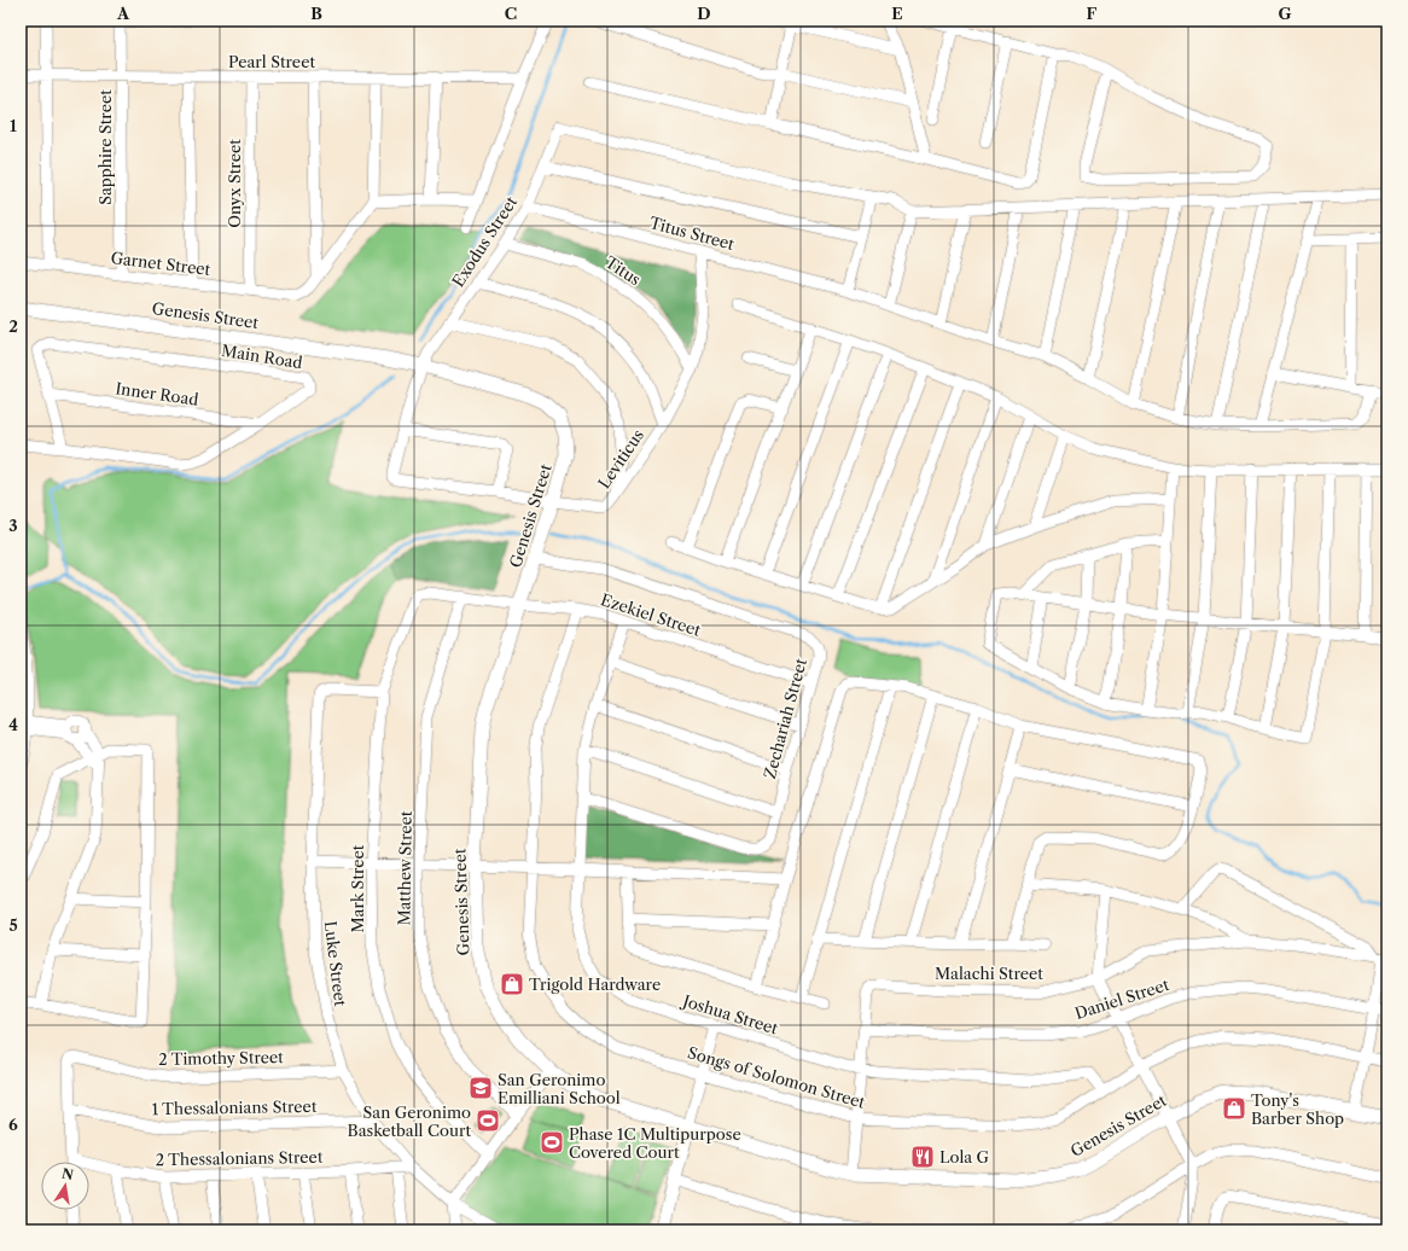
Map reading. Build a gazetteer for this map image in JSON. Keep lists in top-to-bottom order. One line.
{"streets":{"street":["Pearl Street","Sapphire Street","Onyx Street","Titus Street","Exodus Street","Garnet Street","Titus","Genesis Street","Main Road","Inner Road","Leviticus","Ezekiel Street","Zechariah Street","Matthew Street","Mark Street","Luke Street","Malachi Street","Daniel Street","Joshua Street","2 Timothy Street","Songs of Solomon Street","1 Thessalonians Street","2 Thessalonians Street"]},"crossings":[["Pearl Street","Sapphire Street"],["Pearl Street","Onyx Street"],["Sapphire Street","Garnet Street"],["Onyx Street","Garnet Street"],["Titus Street","Exodus Street"],["Titus Street","Leviticus"],["Exodus Street","Titus"],["Exodus Street","Genesis Street"],["Exodus Street","Leviticus"],["Titus","Leviticus"],["Genesis Street","Leviticus"],["Genesis Street","Ezekiel Street"],["Genesis Street","Zechariah Street"],["Main Road","Inner Road"],["Ezekiel Street","Zechariah Street"],["Ezekiel Street","Matthew Street"],["Ezekiel Street","Mark Street"],["Ezekiel Street","Joshua Street"],["Ezekiel Street","Songs of Solomon Street"],["Zechariah Street","Joshua Street"],["Mark Street","Luke Street"],["Luke Street","2 Timothy Street"],["Luke Street","1 Thessalonians Street"],["Luke Street","2 Thessalonians Street"],["Malachi Street","Daniel Street"],["Joshua Street","Songs of Solomon Street"],["2 Timothy Street","1 Thessalonians Street"],["2 Timothy Street","2 Thessalonians Street"]],"places":{"shop":["Trigold Hardware","Tony's Barber Shop"],"school or university":["San Geronimo Emilliani School"],"sports":["San Geronimo Basketball Court","Phase 1C Multipurpose Covered Court"],"restaurant":["Lola G"]},"north":"top","grid":{"columns":["A","B","C","D","E","F","G"],"rows":["1","2","3","4","5","6"]}}
